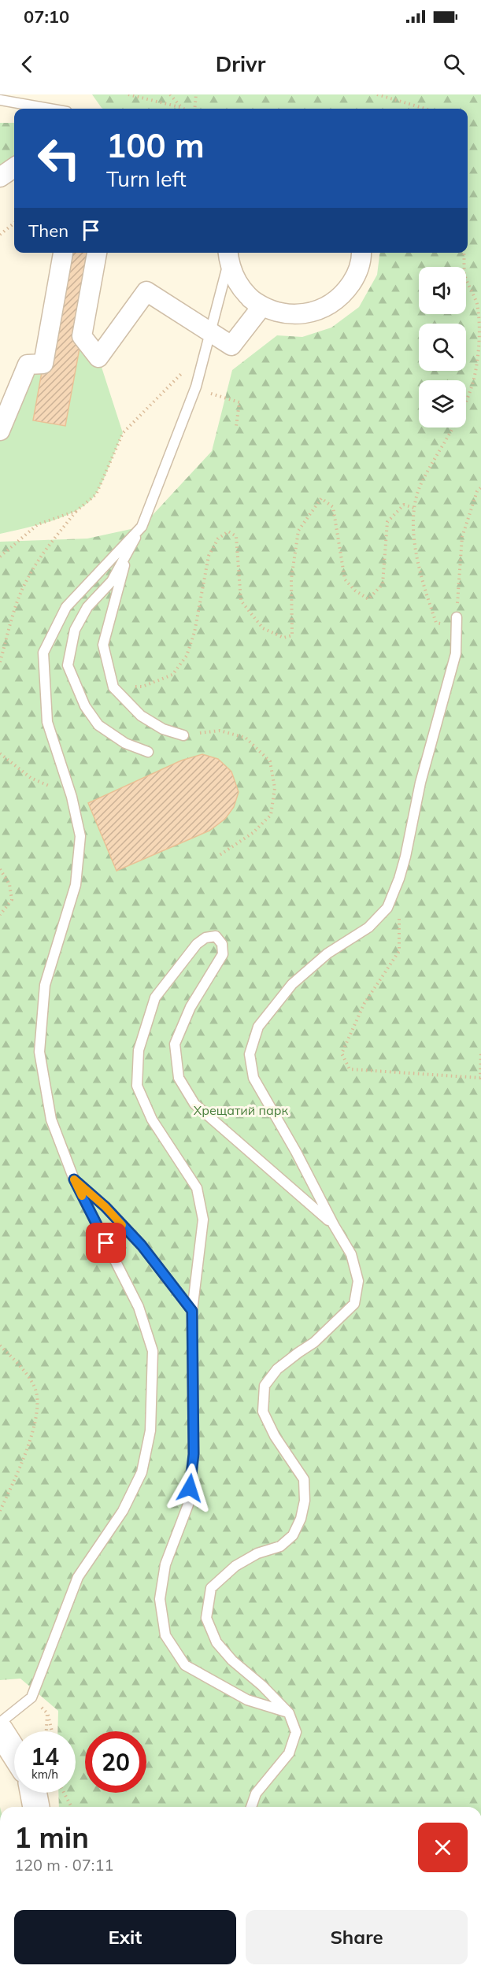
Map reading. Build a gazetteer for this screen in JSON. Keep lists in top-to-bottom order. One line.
{"parks":["Хрещатий парк"],"page":{"status":"07:10","header":"Drivr","turn":["100 m","Turn left"],"then":"Then","speed":"14 km/h","limit":"20","heading":["1 min","120 m · 07:11"],"buttons":["Exit","Share"]}}
